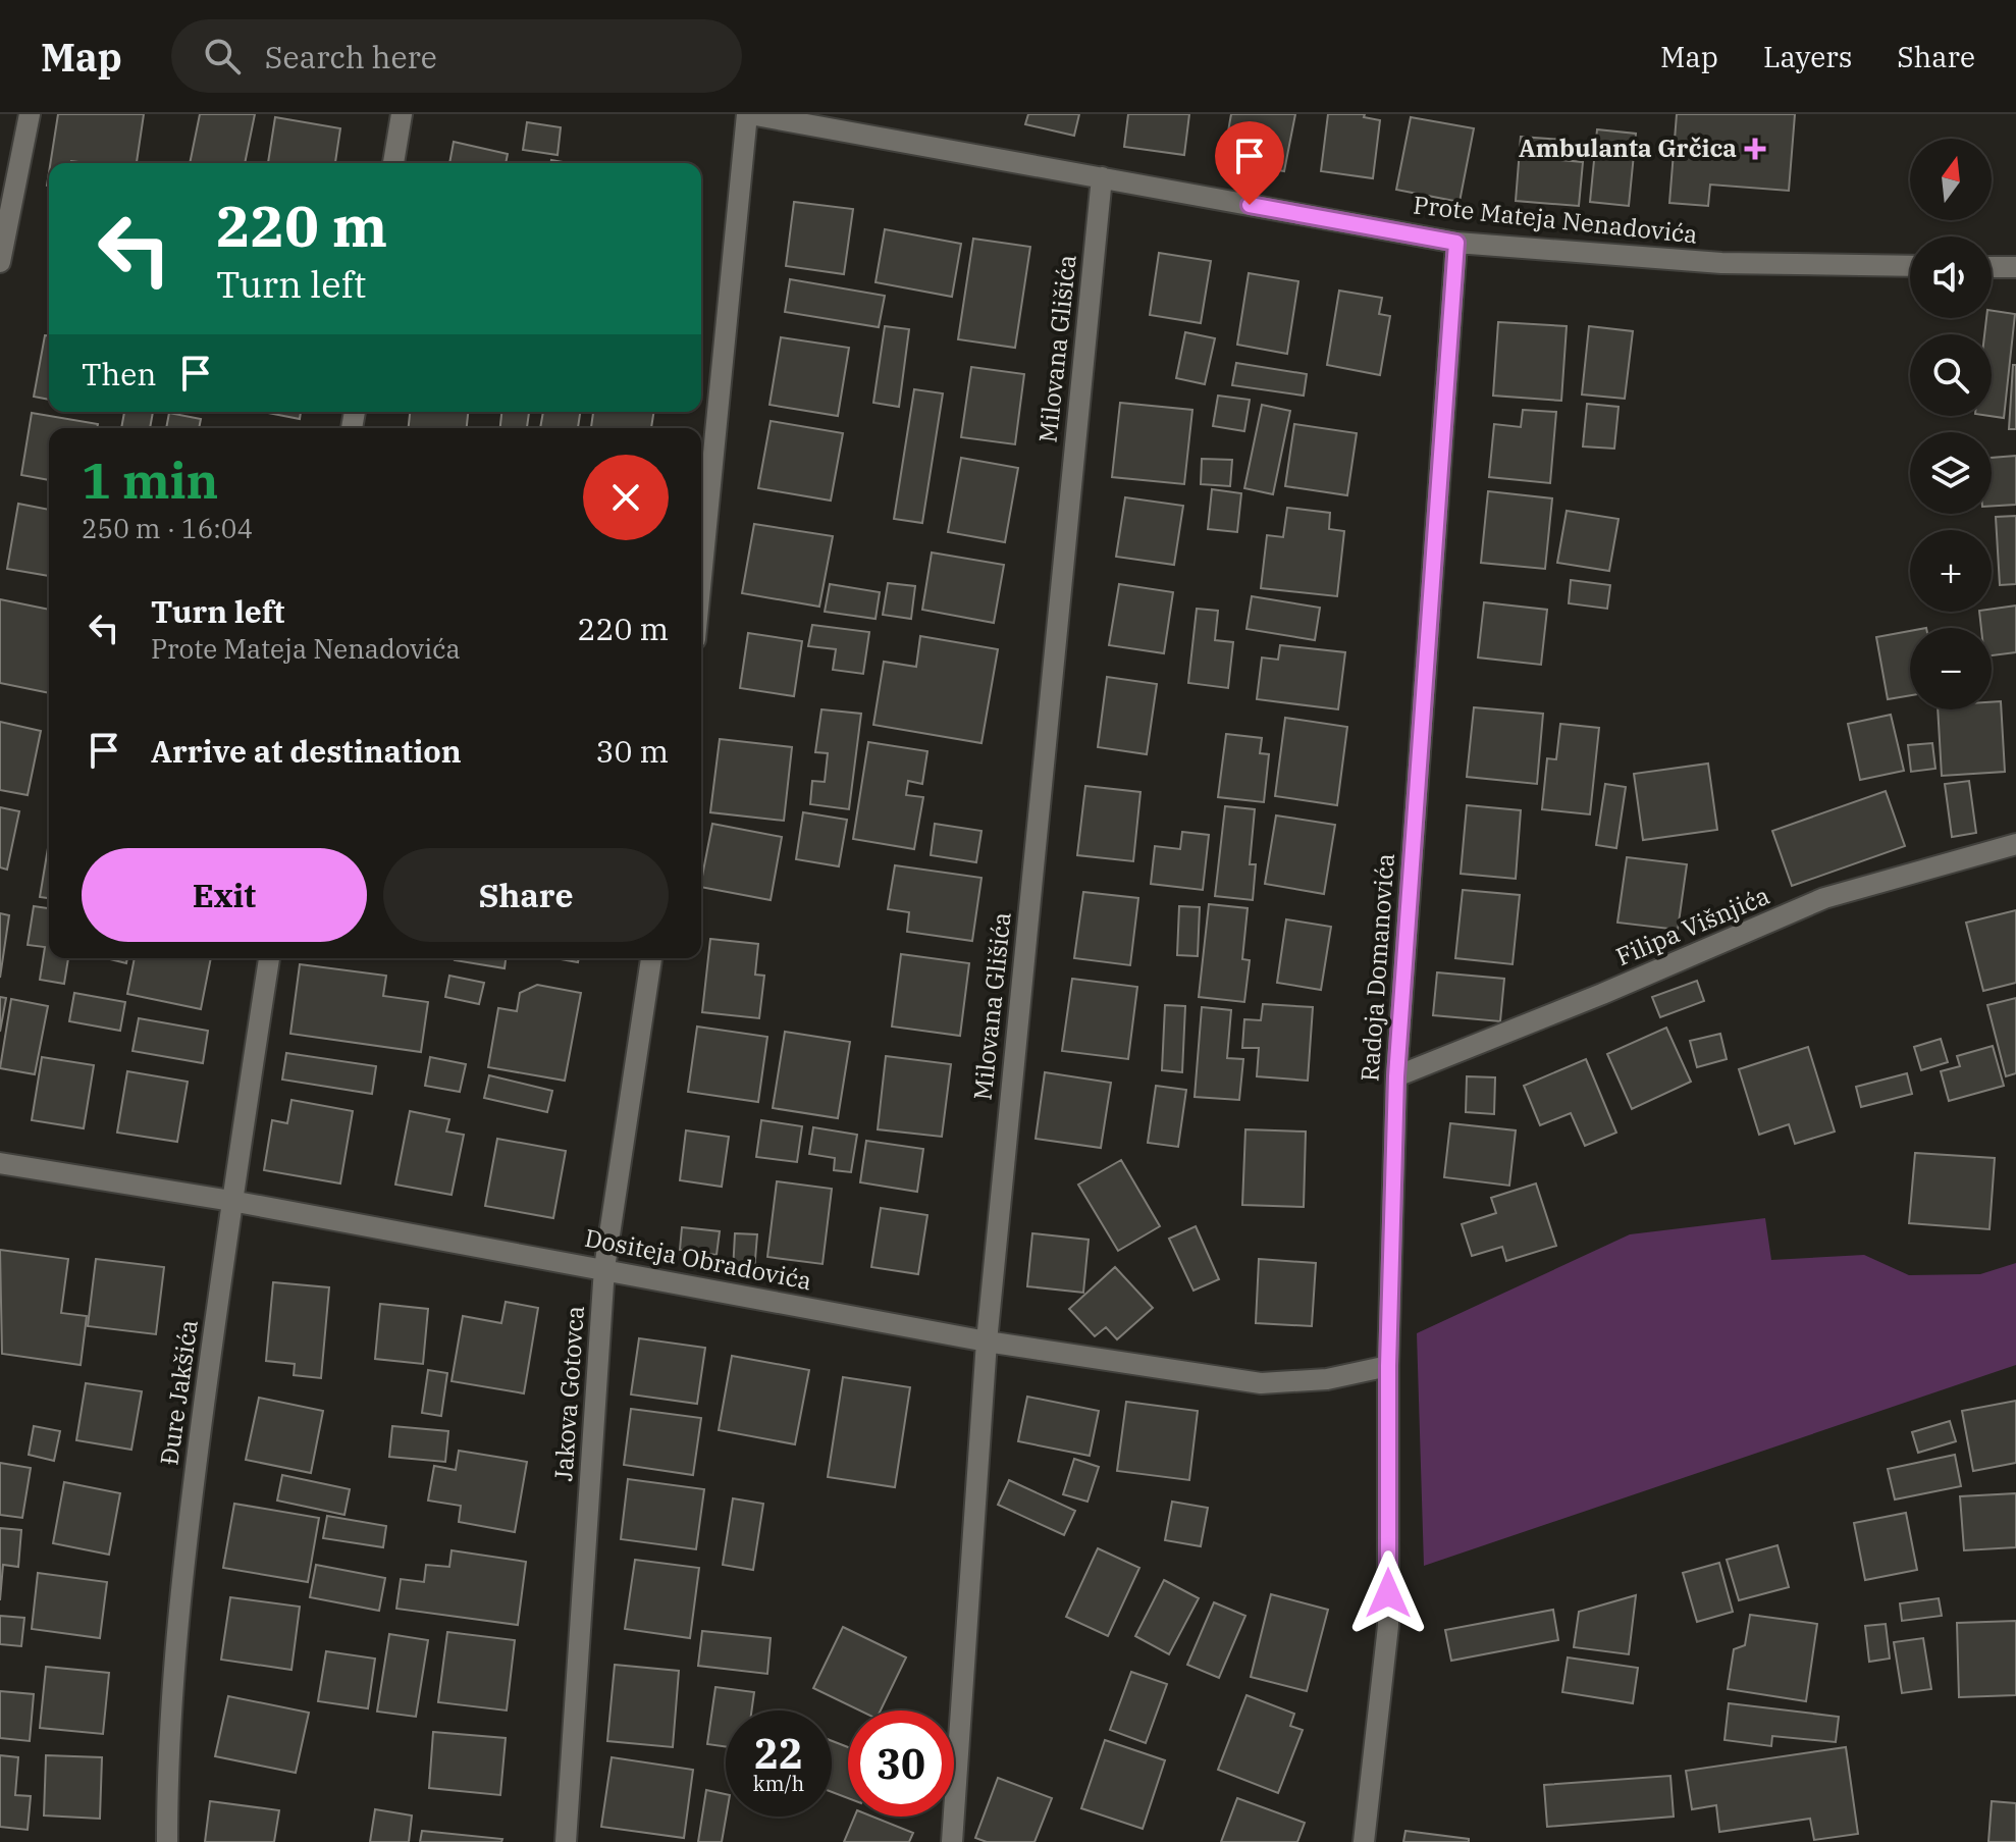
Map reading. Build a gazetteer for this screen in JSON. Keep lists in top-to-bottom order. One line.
{"streets":{"street":["Prote Mateja Nenadovića","Milovana Glišića","Filipa Višnjića","Radoja Domanovića","Dositeja Obradovića","Đure Jakšića","Jakova Gotovca"]},"crossings":[["Prote Mateja Nenadovića","Milovana Glišića"],["Prote Mateja Nenadovića","Radoja Domanovića"],["Milovana Glišića","Dositeja Obradovića"],["Filipa Višnjića","Radoja Domanovića"],["Radoja Domanovića","Dositeja Obradovića"],["Dositeja Obradovića","Đure Jakšića"],["Dositeja Obradovića","Jakova Gotovca"]],"places":{"health":["Ambulanta Grčica"]},"north":"top","page":{"header":"Map","search":"Search here","nav":["Map","Layers","Share"],"map_buttons":["+","−"],"turn":["220 m","Turn left"],"then":"Then","heading":["1 min","250 m · 16:04"],"list":[{"name":"Turn left","note":"Prote Mateja Nenadovića","value":"220 m"},{"name":"Arrive at destination","value":"30 m"}],"buttons":["Exit","Share"],"speed":"22 km/h","limit":"30"}}
